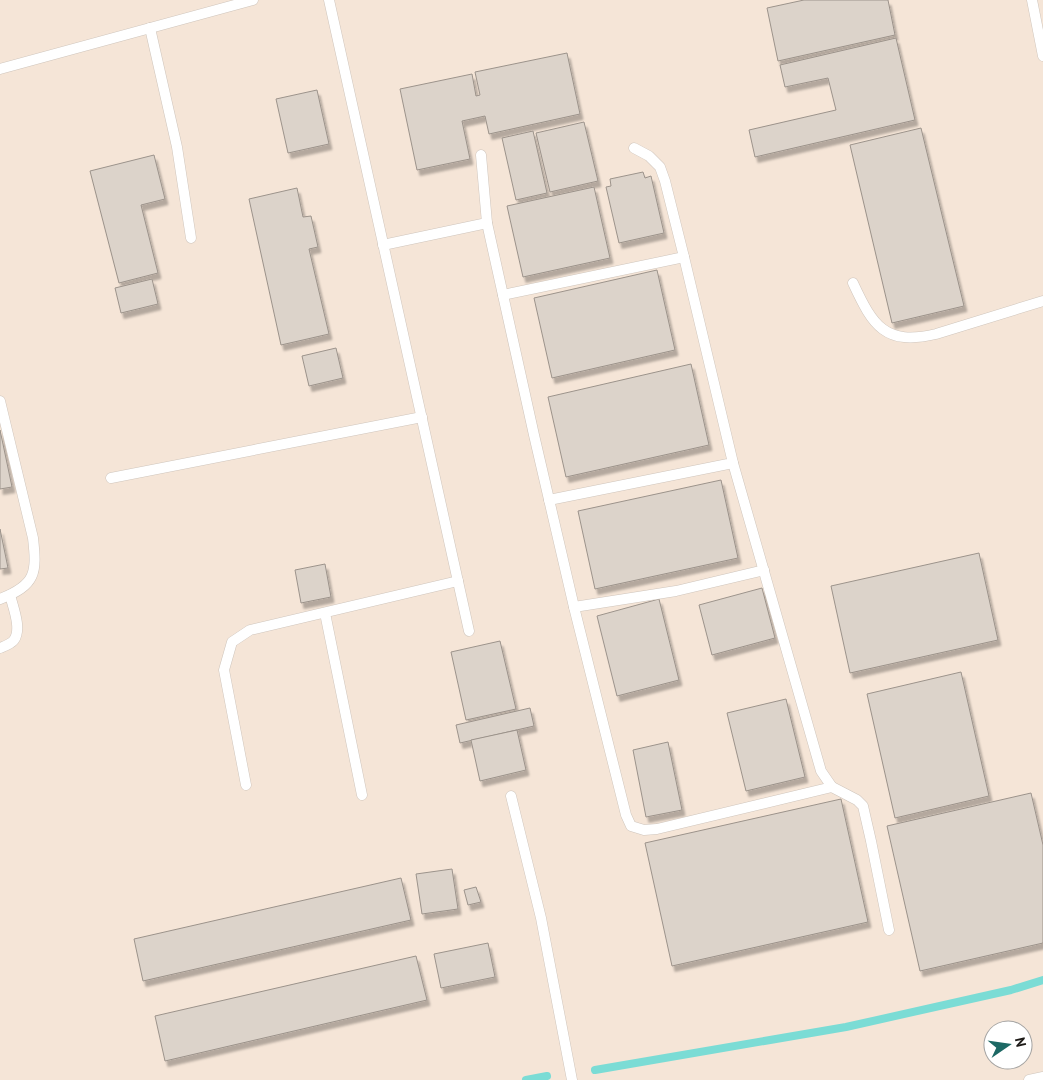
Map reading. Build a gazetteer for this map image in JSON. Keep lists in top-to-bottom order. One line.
{"north":"right"}
